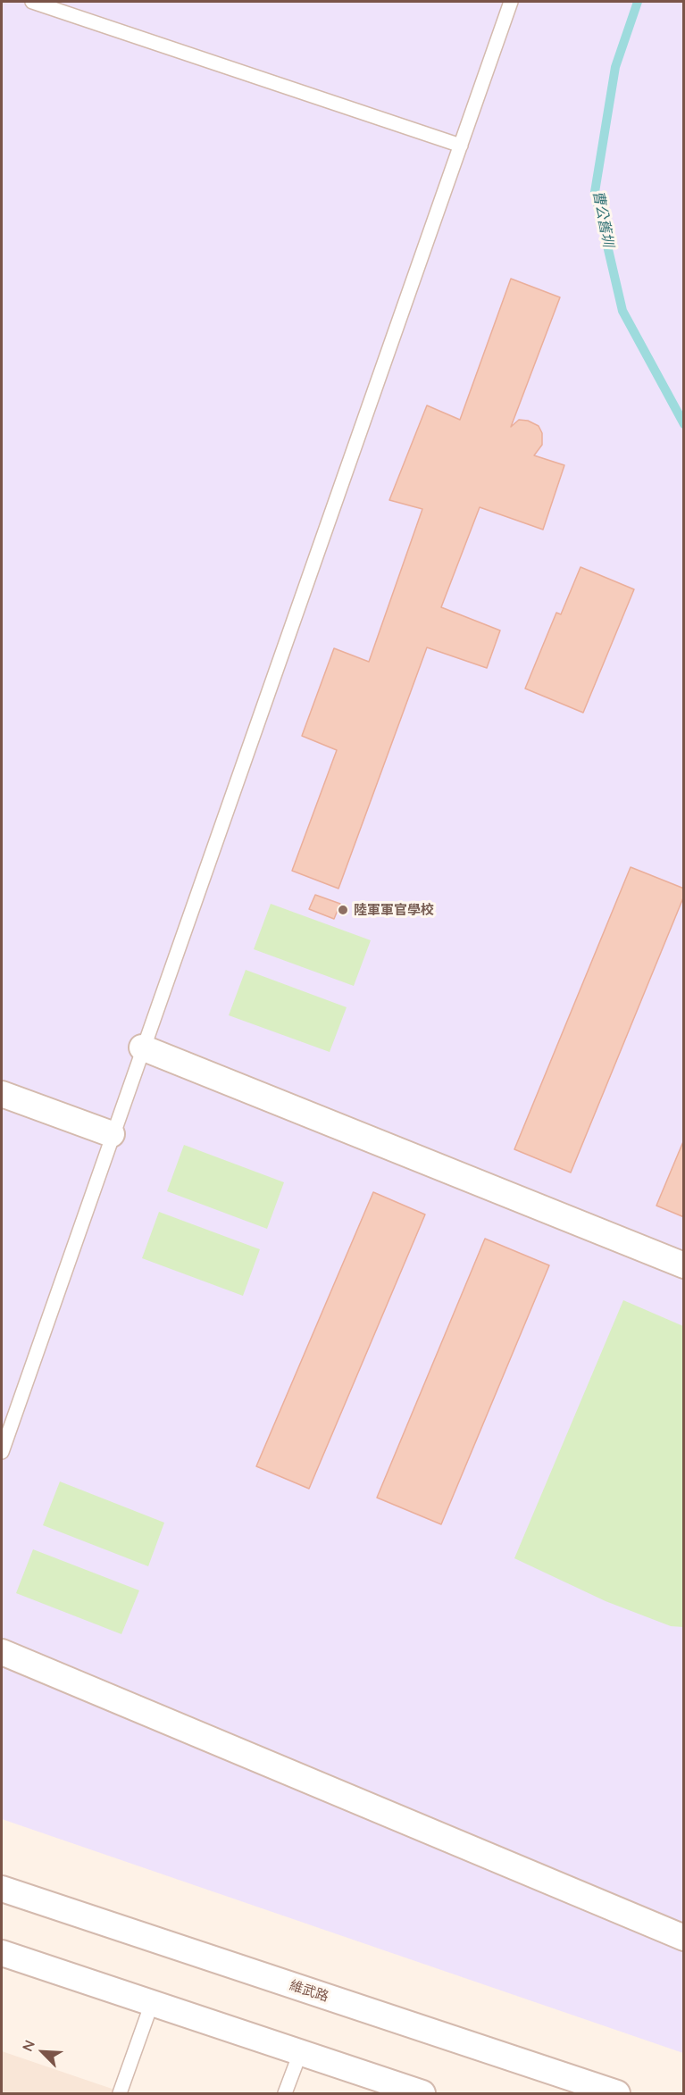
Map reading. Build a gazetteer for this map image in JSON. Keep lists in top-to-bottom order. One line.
{"streets":{"street":["維武路"]},"water":["曹公舊圳"],"places":["陸軍軍官學校"],"north":"top left"}
